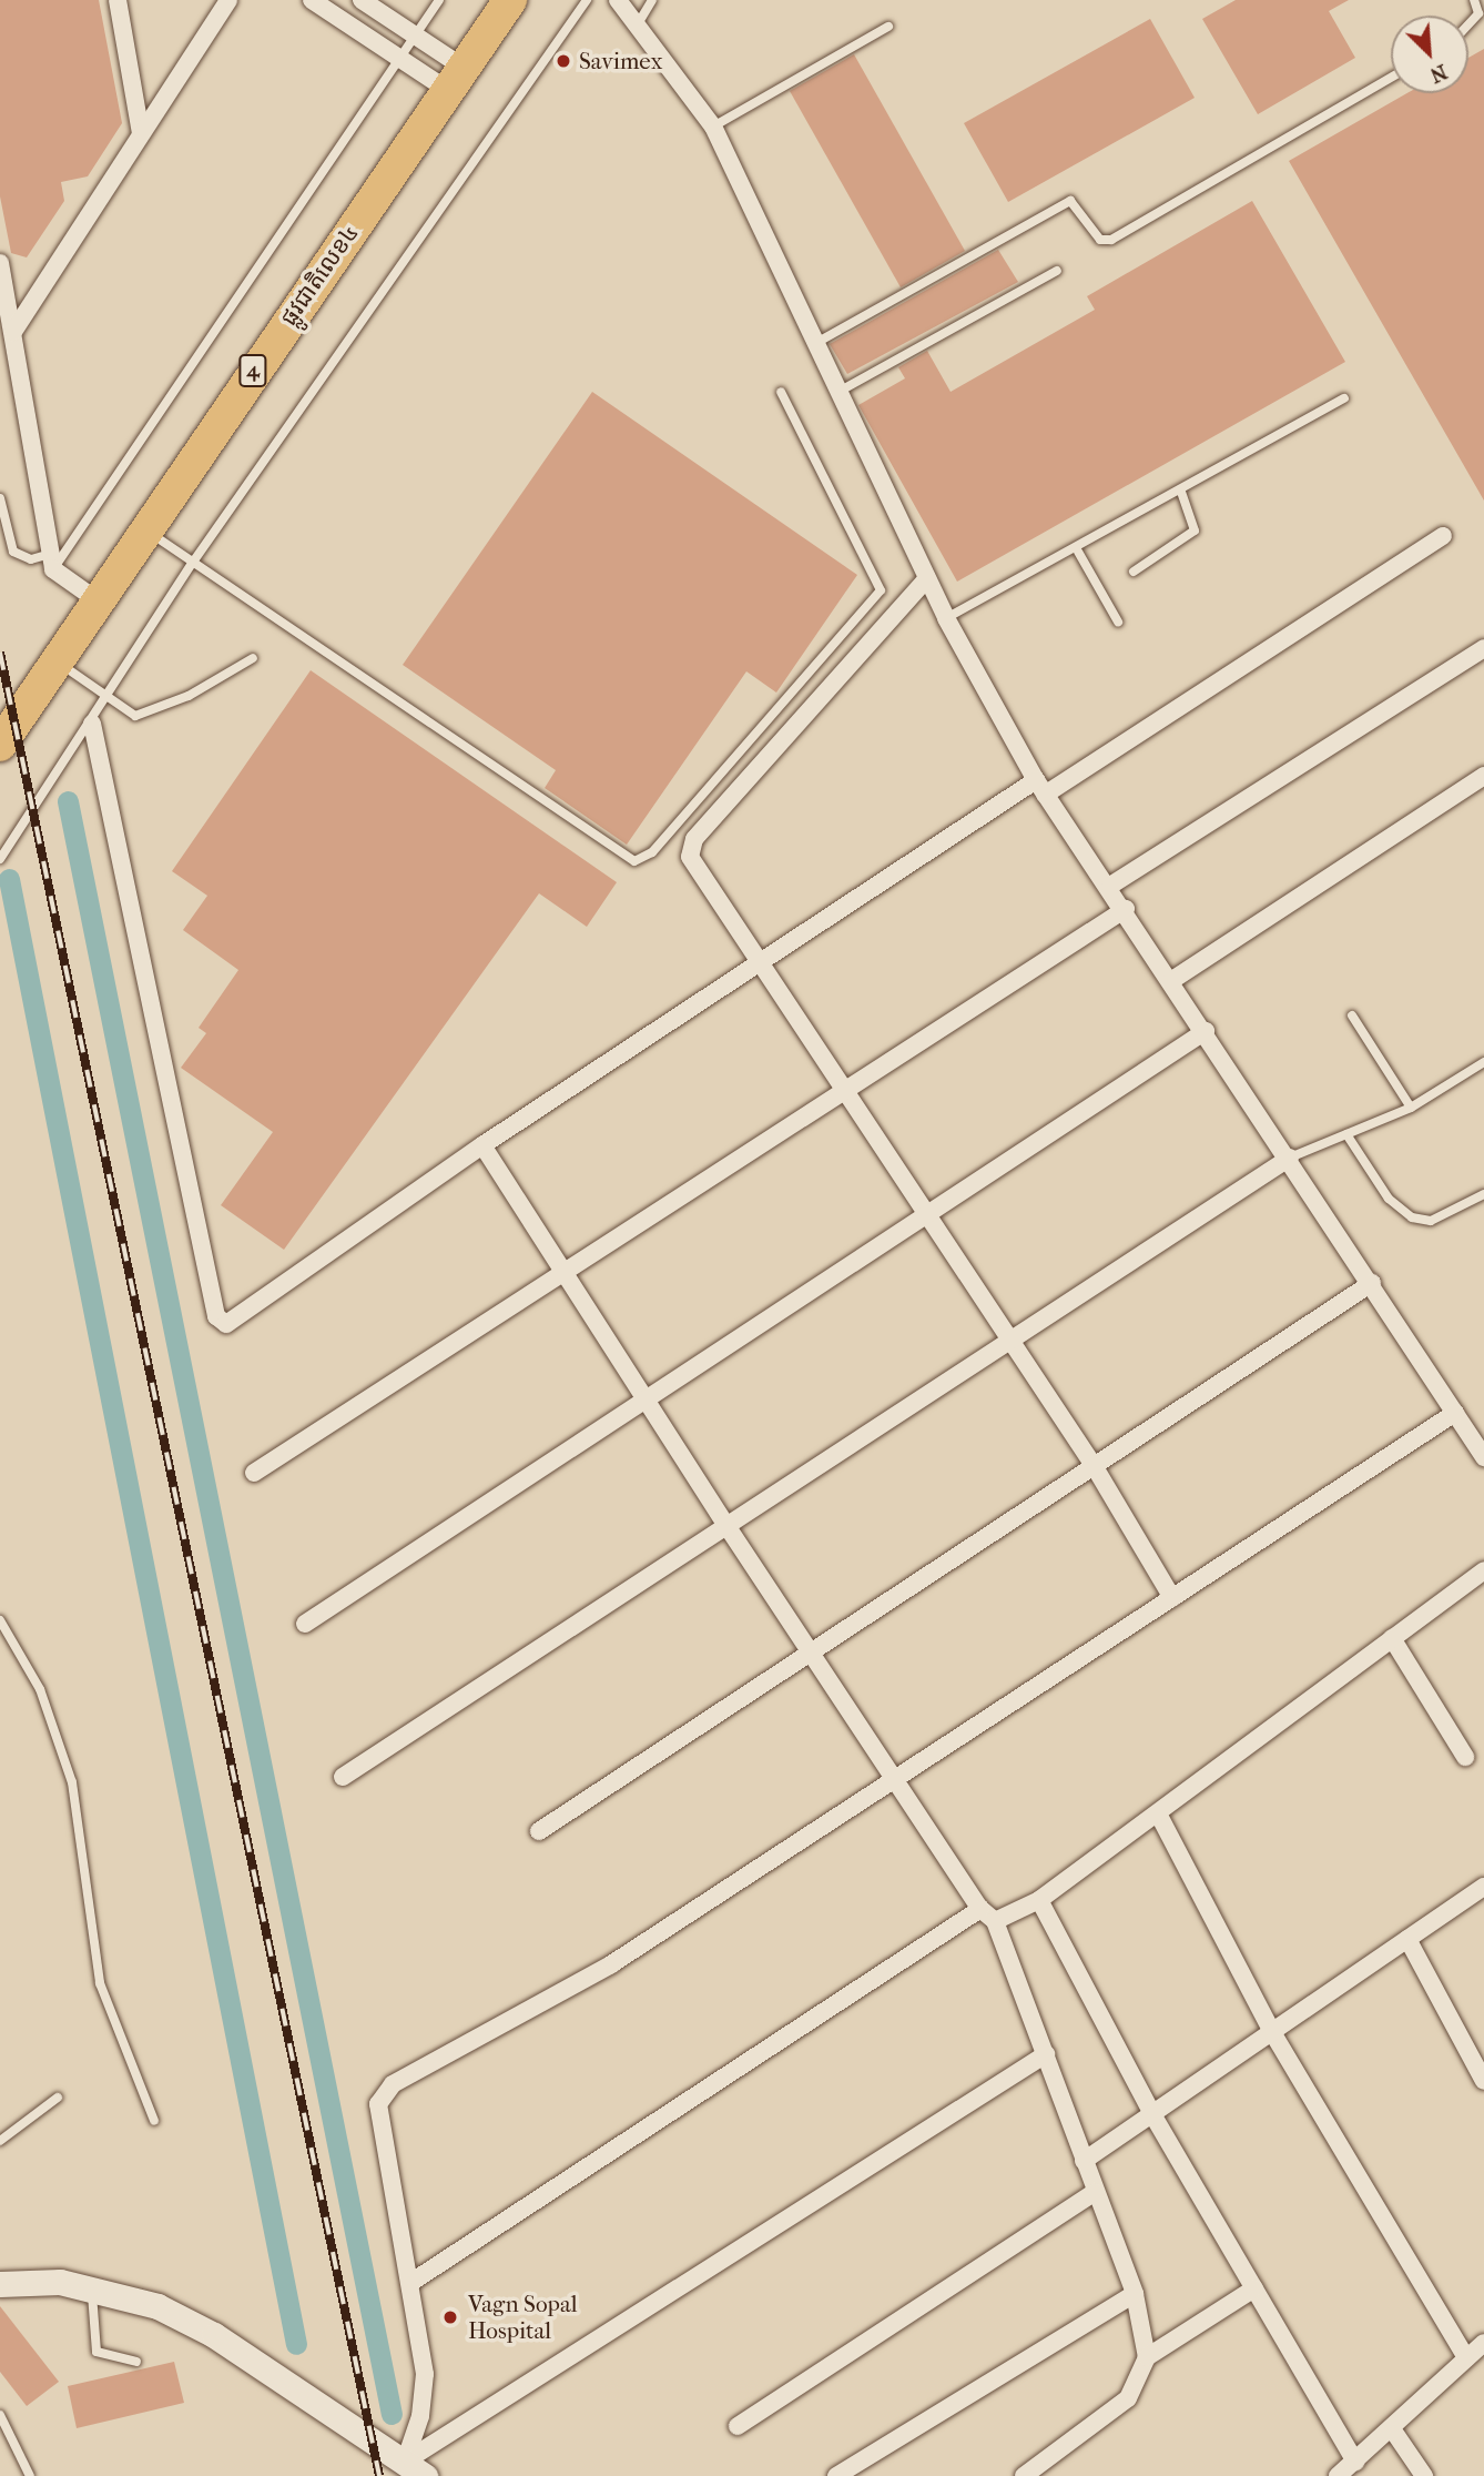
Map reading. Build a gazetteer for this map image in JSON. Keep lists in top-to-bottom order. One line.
{"streets":{"highway":["ផ្លូវជាតិលេខ៤","4"]},"places":["Savimex","Vagn Sopal Hospital"],"north":"bottom right"}
